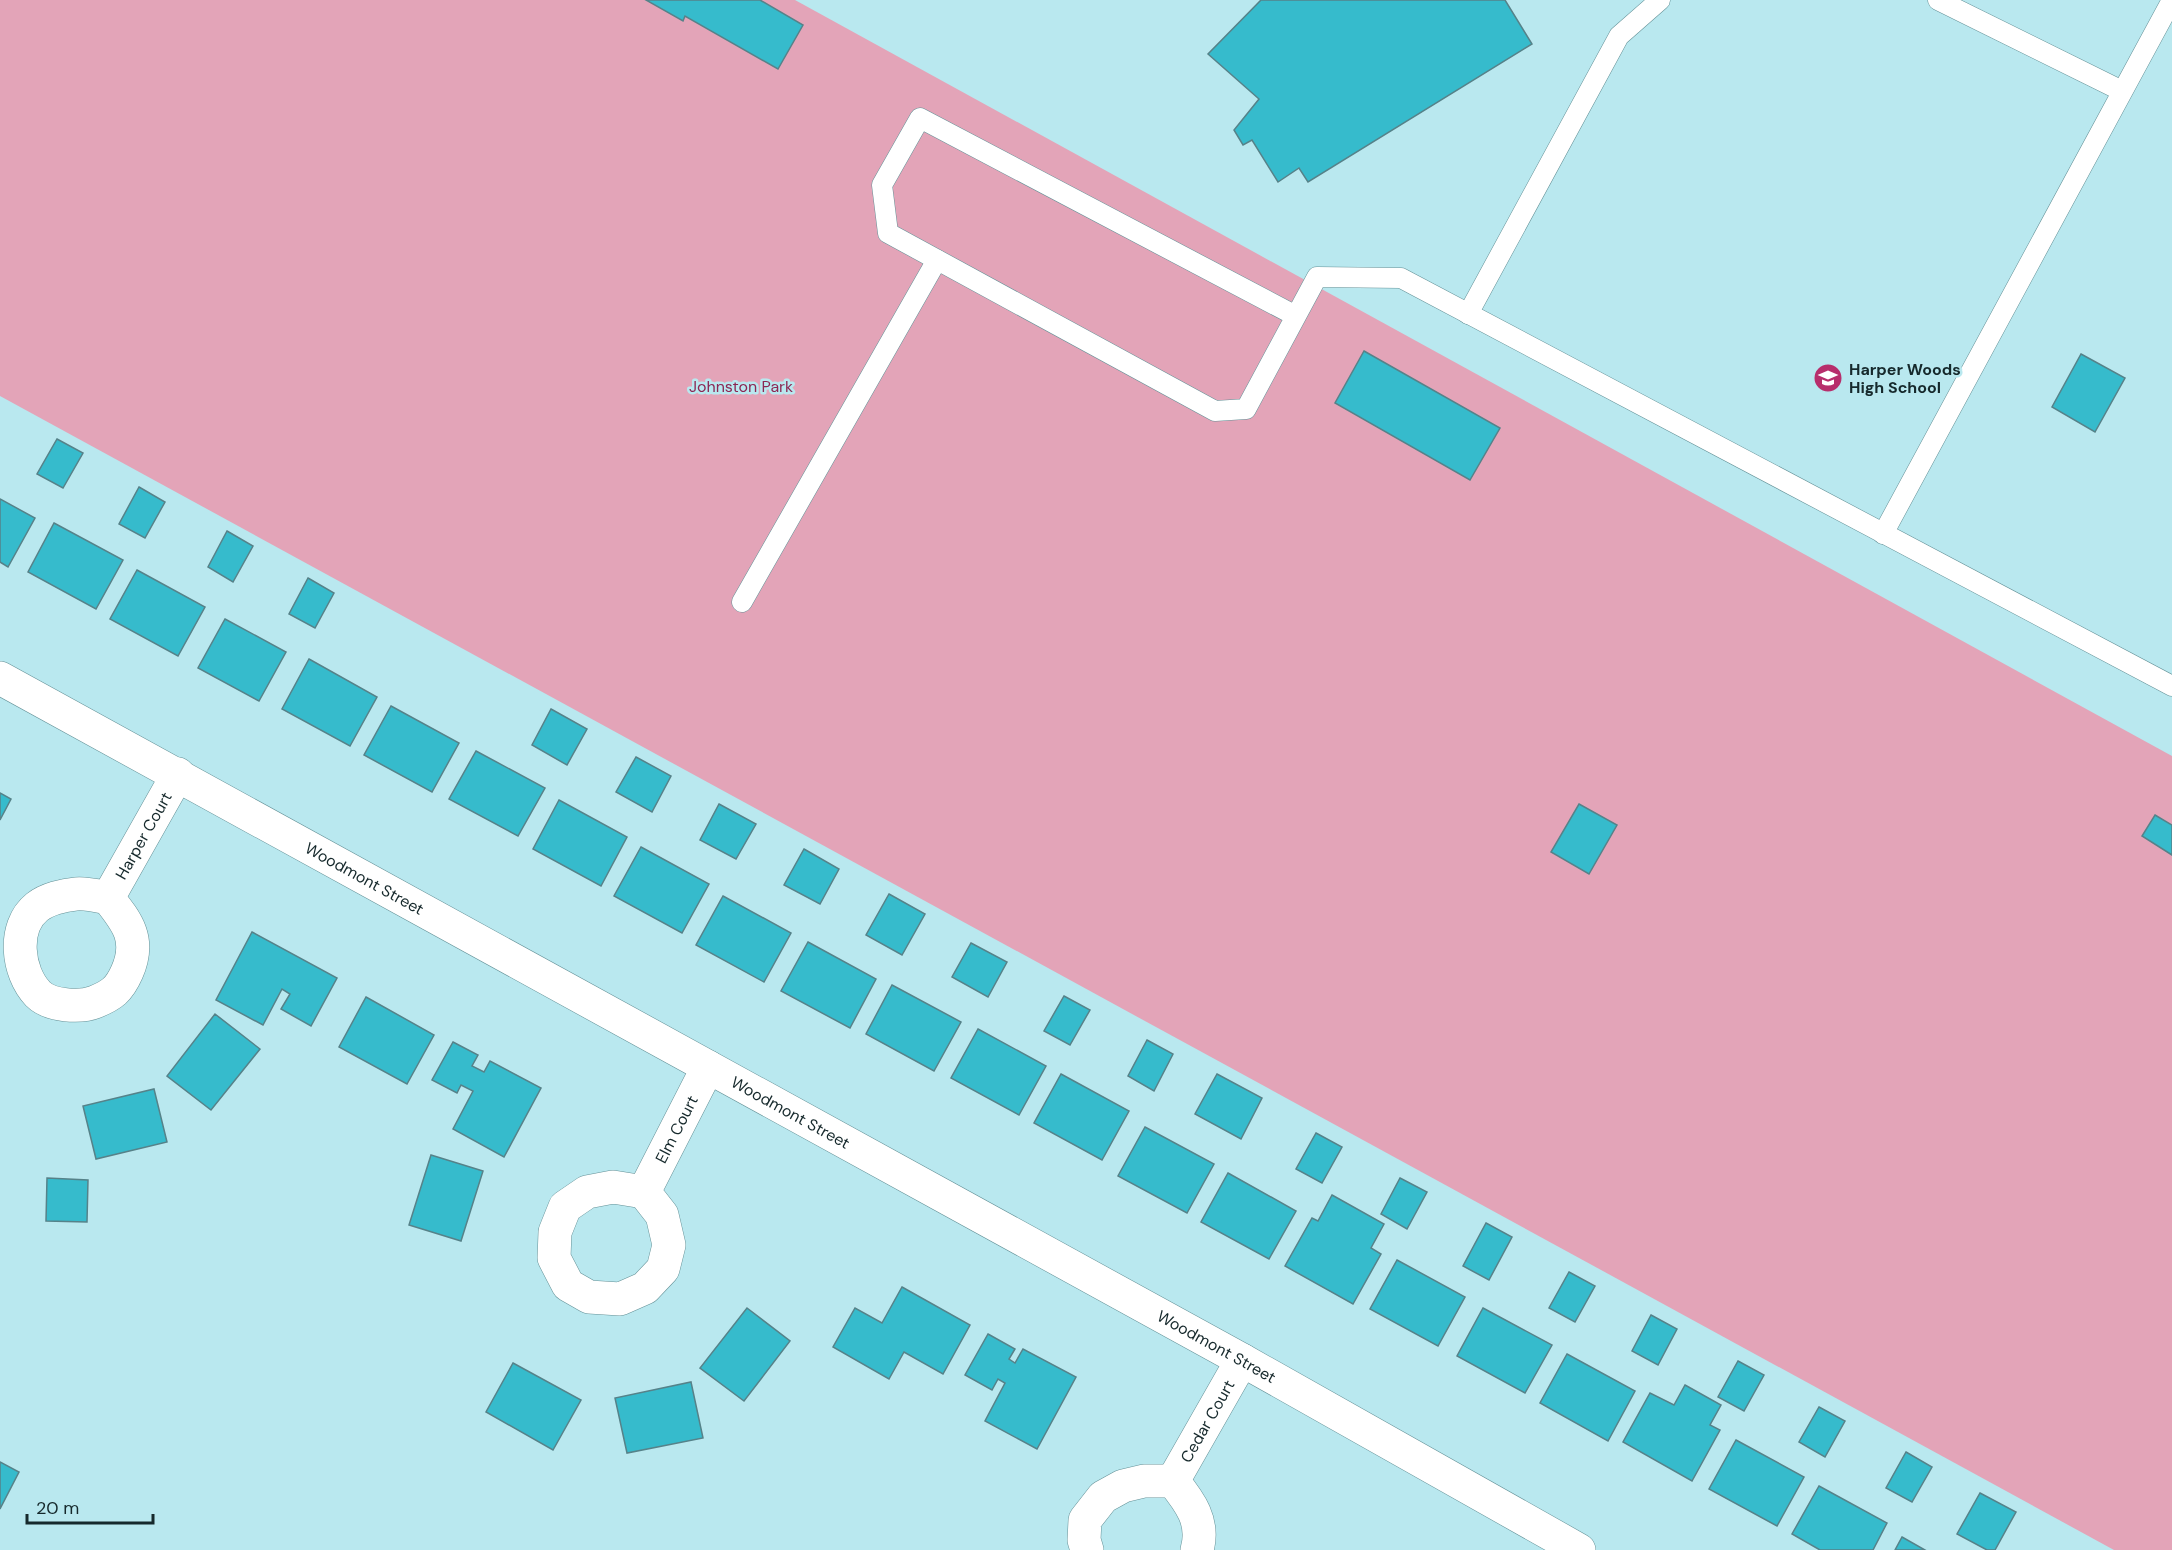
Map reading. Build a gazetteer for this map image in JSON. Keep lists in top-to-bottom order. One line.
{"streets":{"street":["Harper Court","Woodmont Street","Elm Court","Cedar Court"]},"crossings":[["Harper Court","Woodmont Street"],["Woodmont Street","Elm Court"],["Woodmont Street","Cedar Court"]],"parks":["Johnston Park"],"places":{"school or university":["Harper Woods High School"]},"scale_bar":"20 m"}
